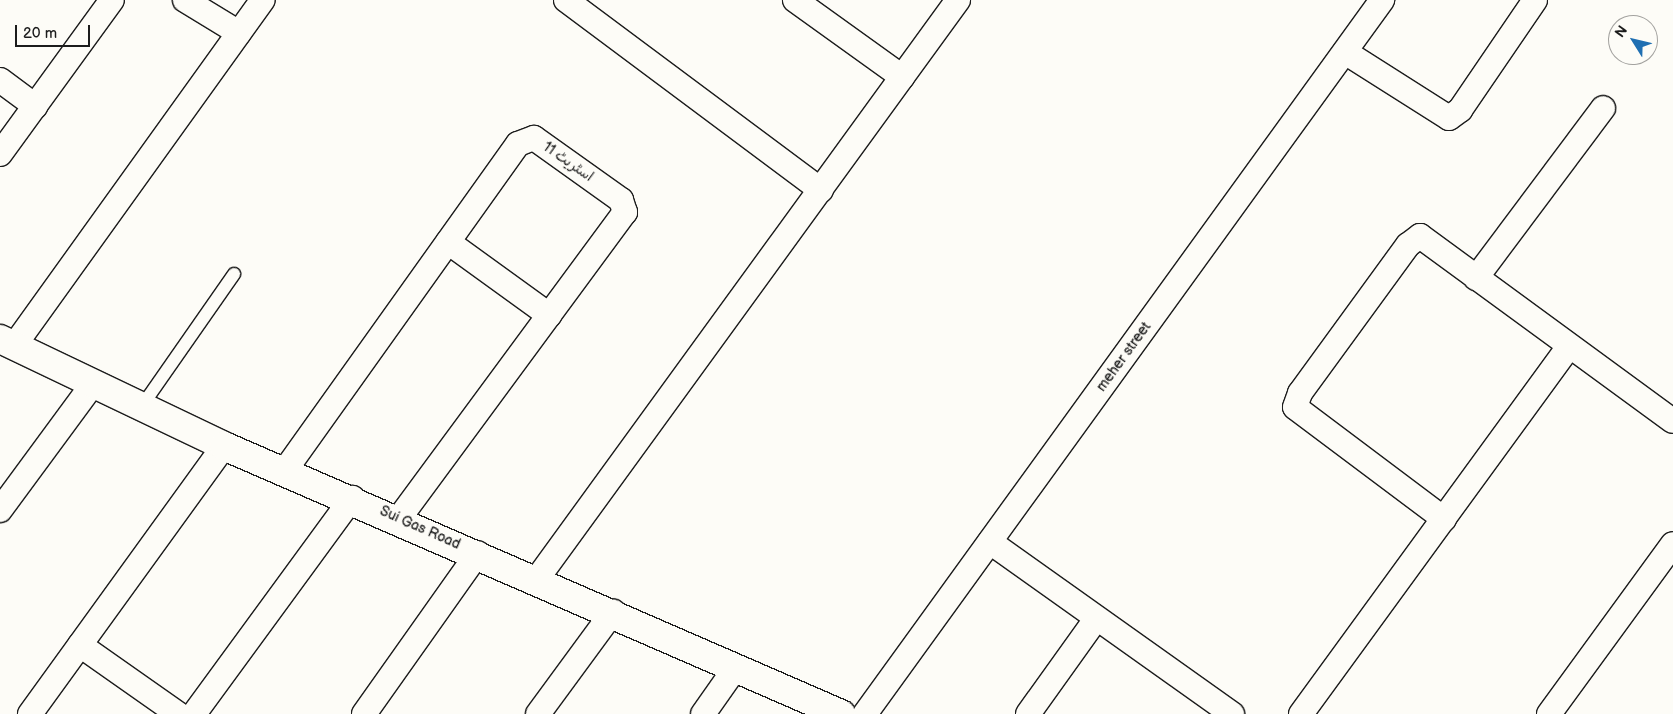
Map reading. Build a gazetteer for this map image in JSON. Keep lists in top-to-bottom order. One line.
{"streets":{"street":["اسٹریٹ 11","meher street","Sui Gas Road"]},"crossings":[["اسٹریٹ 11","Sui Gas Road"]],"scale_bar":"20 m","north":"top left"}
